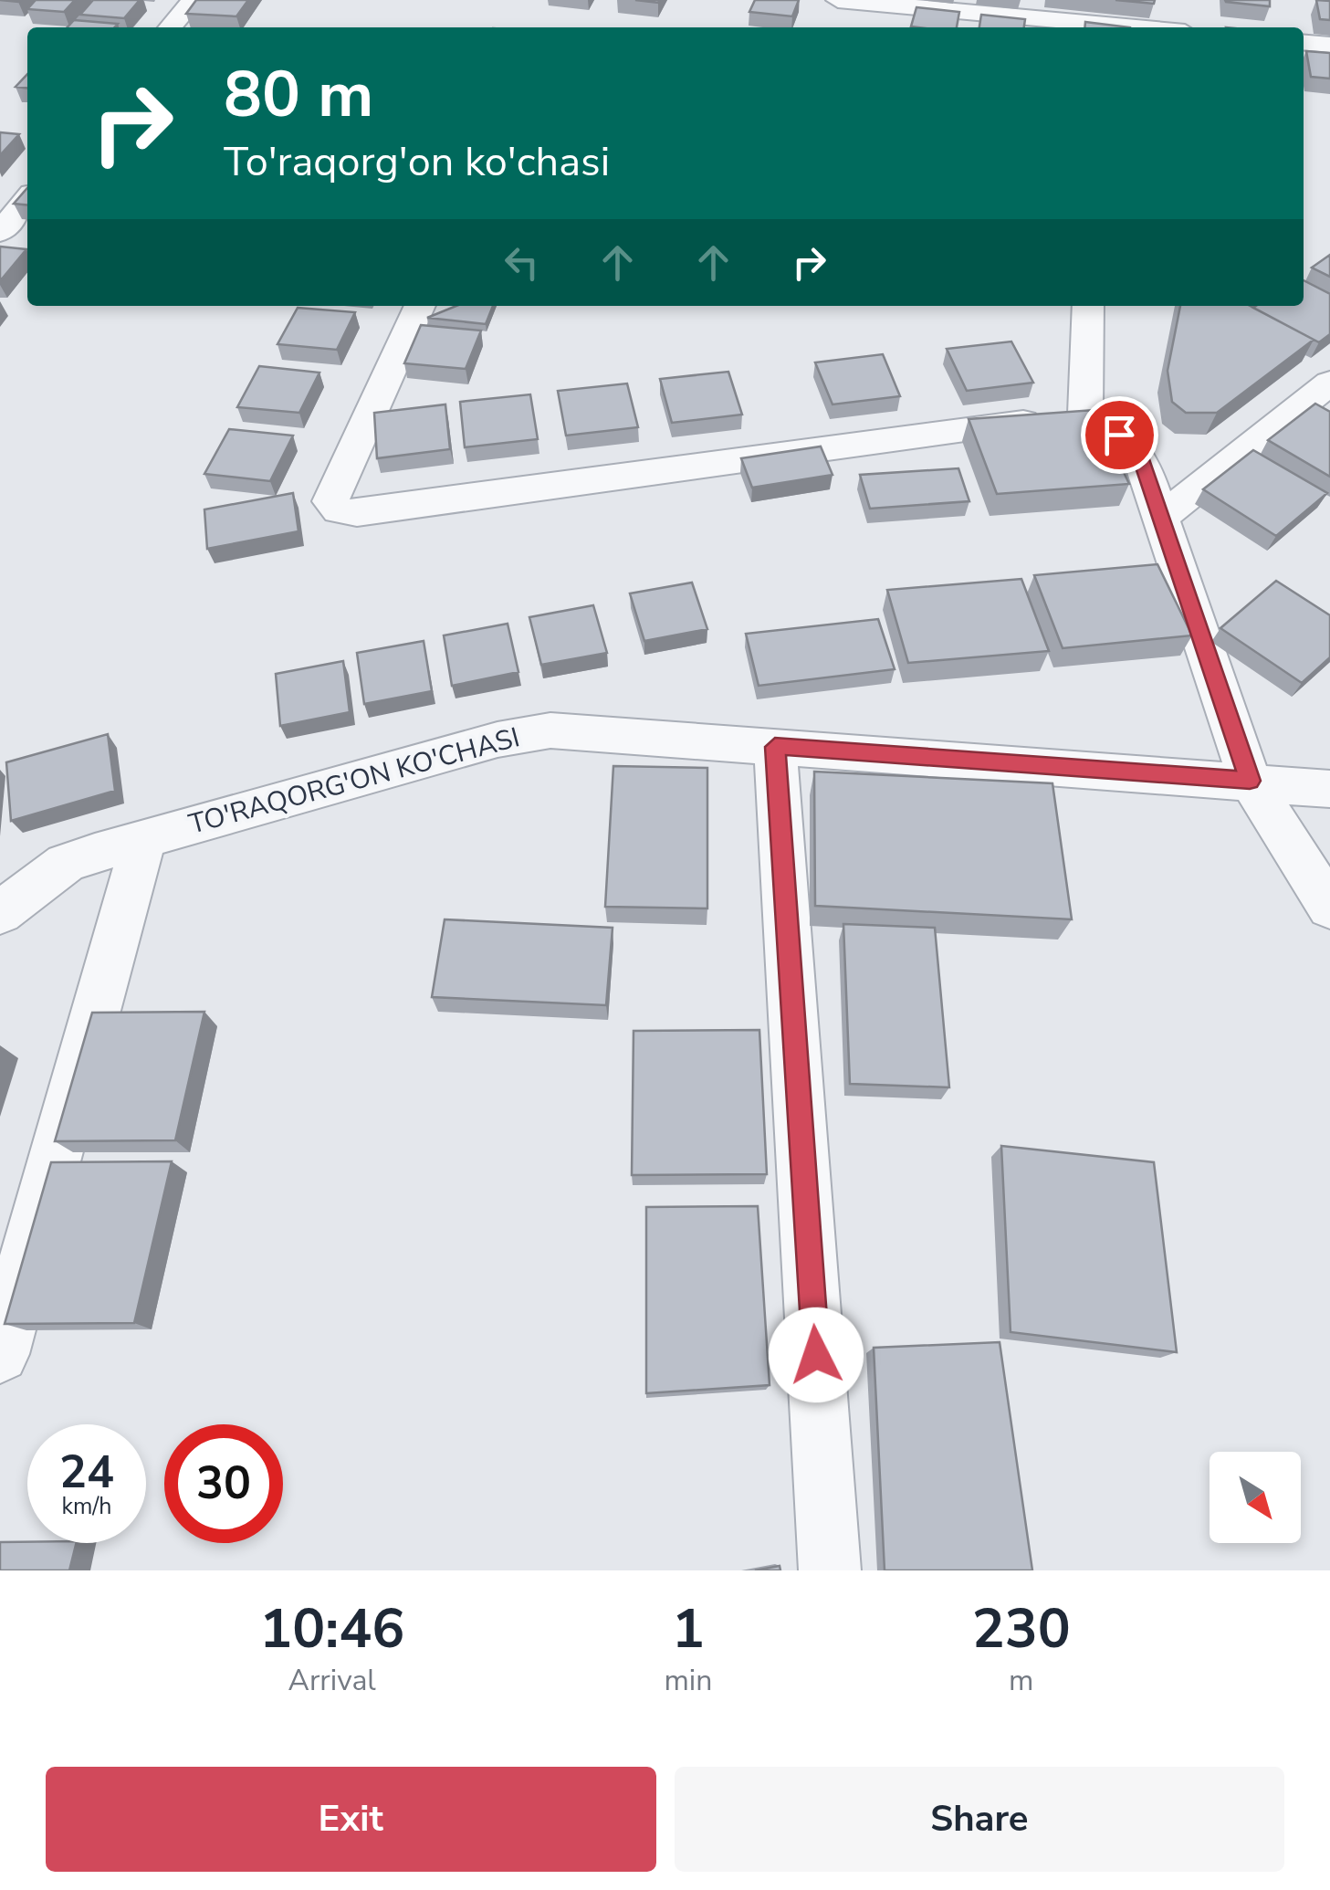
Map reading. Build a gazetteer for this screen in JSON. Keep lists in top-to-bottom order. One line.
{"streets":{"street":["TO'RAQORG'ON KO'CHASI"]},"north":"bottom right","page":{"turn":["80 m","To'raqorg'on ko'chasi"],"speed":"24 km/h","limit":"30","eta":["10:46","Arrival","1","min","230","m"],"buttons":["Exit","Share"]}}
